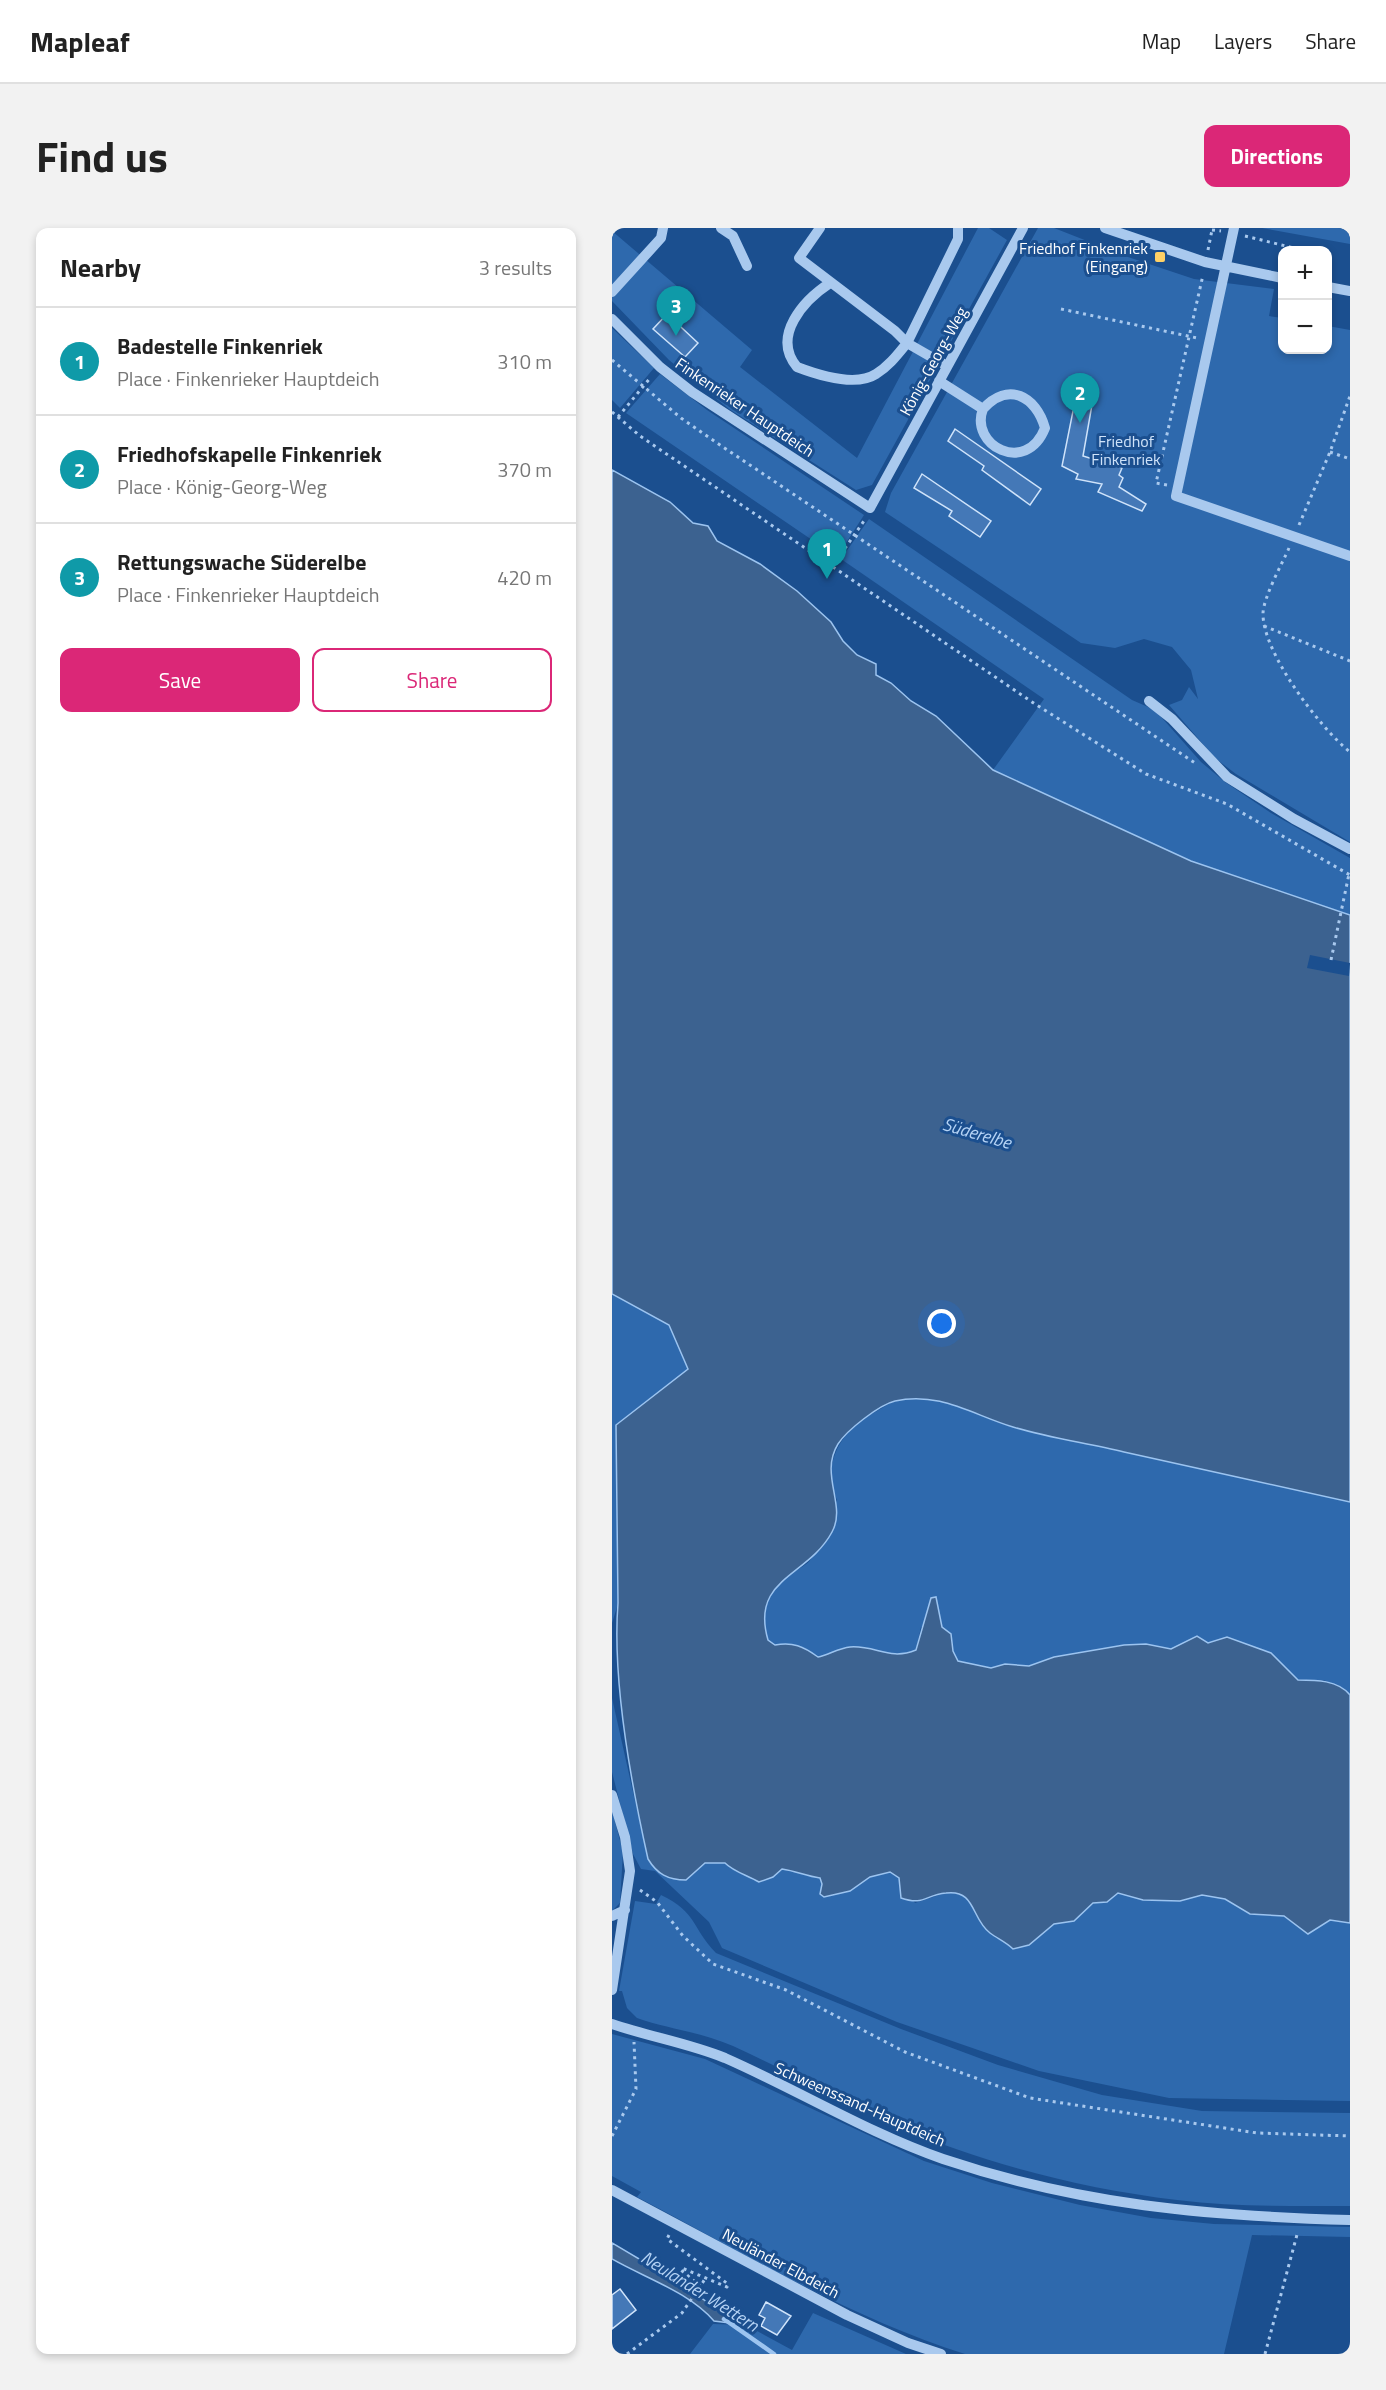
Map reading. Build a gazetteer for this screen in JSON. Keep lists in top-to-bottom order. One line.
{"streets":{"street":["König-Georg-Weg","Finkenrieker Hauptdeich","Schweenssand-Hauptdeich","Neuländer Elbdeich"]},"crossings":[["König-Georg-Weg","Finkenrieker Hauptdeich"]],"water":["Süderelbe","Neulander Wettern"],"parks":["Friedhof Finkenriek"],"places":{"transit":["Friedhof Finkenriek (Eingang)"]},"page":{"header":"Mapleaf","nav":["Map","Layers","Share"],"title":"Find us","buttons":["Directions",["Save","Share"]],"heading":["Nearby","3 results"],"map_buttons":["+","−"],"pins":["3","2","1"],"list":[{"mark":"1","name":"Badestelle Finkenriek","note":"Place · Finkenrieker Hauptdeich","value":"310 m"},{"mark":"2","name":"Friedhofskapelle Finkenriek","note":"Place · König-Georg-Weg","value":"370 m"},{"mark":"3","name":"Rettungswache Süderelbe","note":"Place · Finkenrieker Hauptdeich","value":"420 m"}]}}
